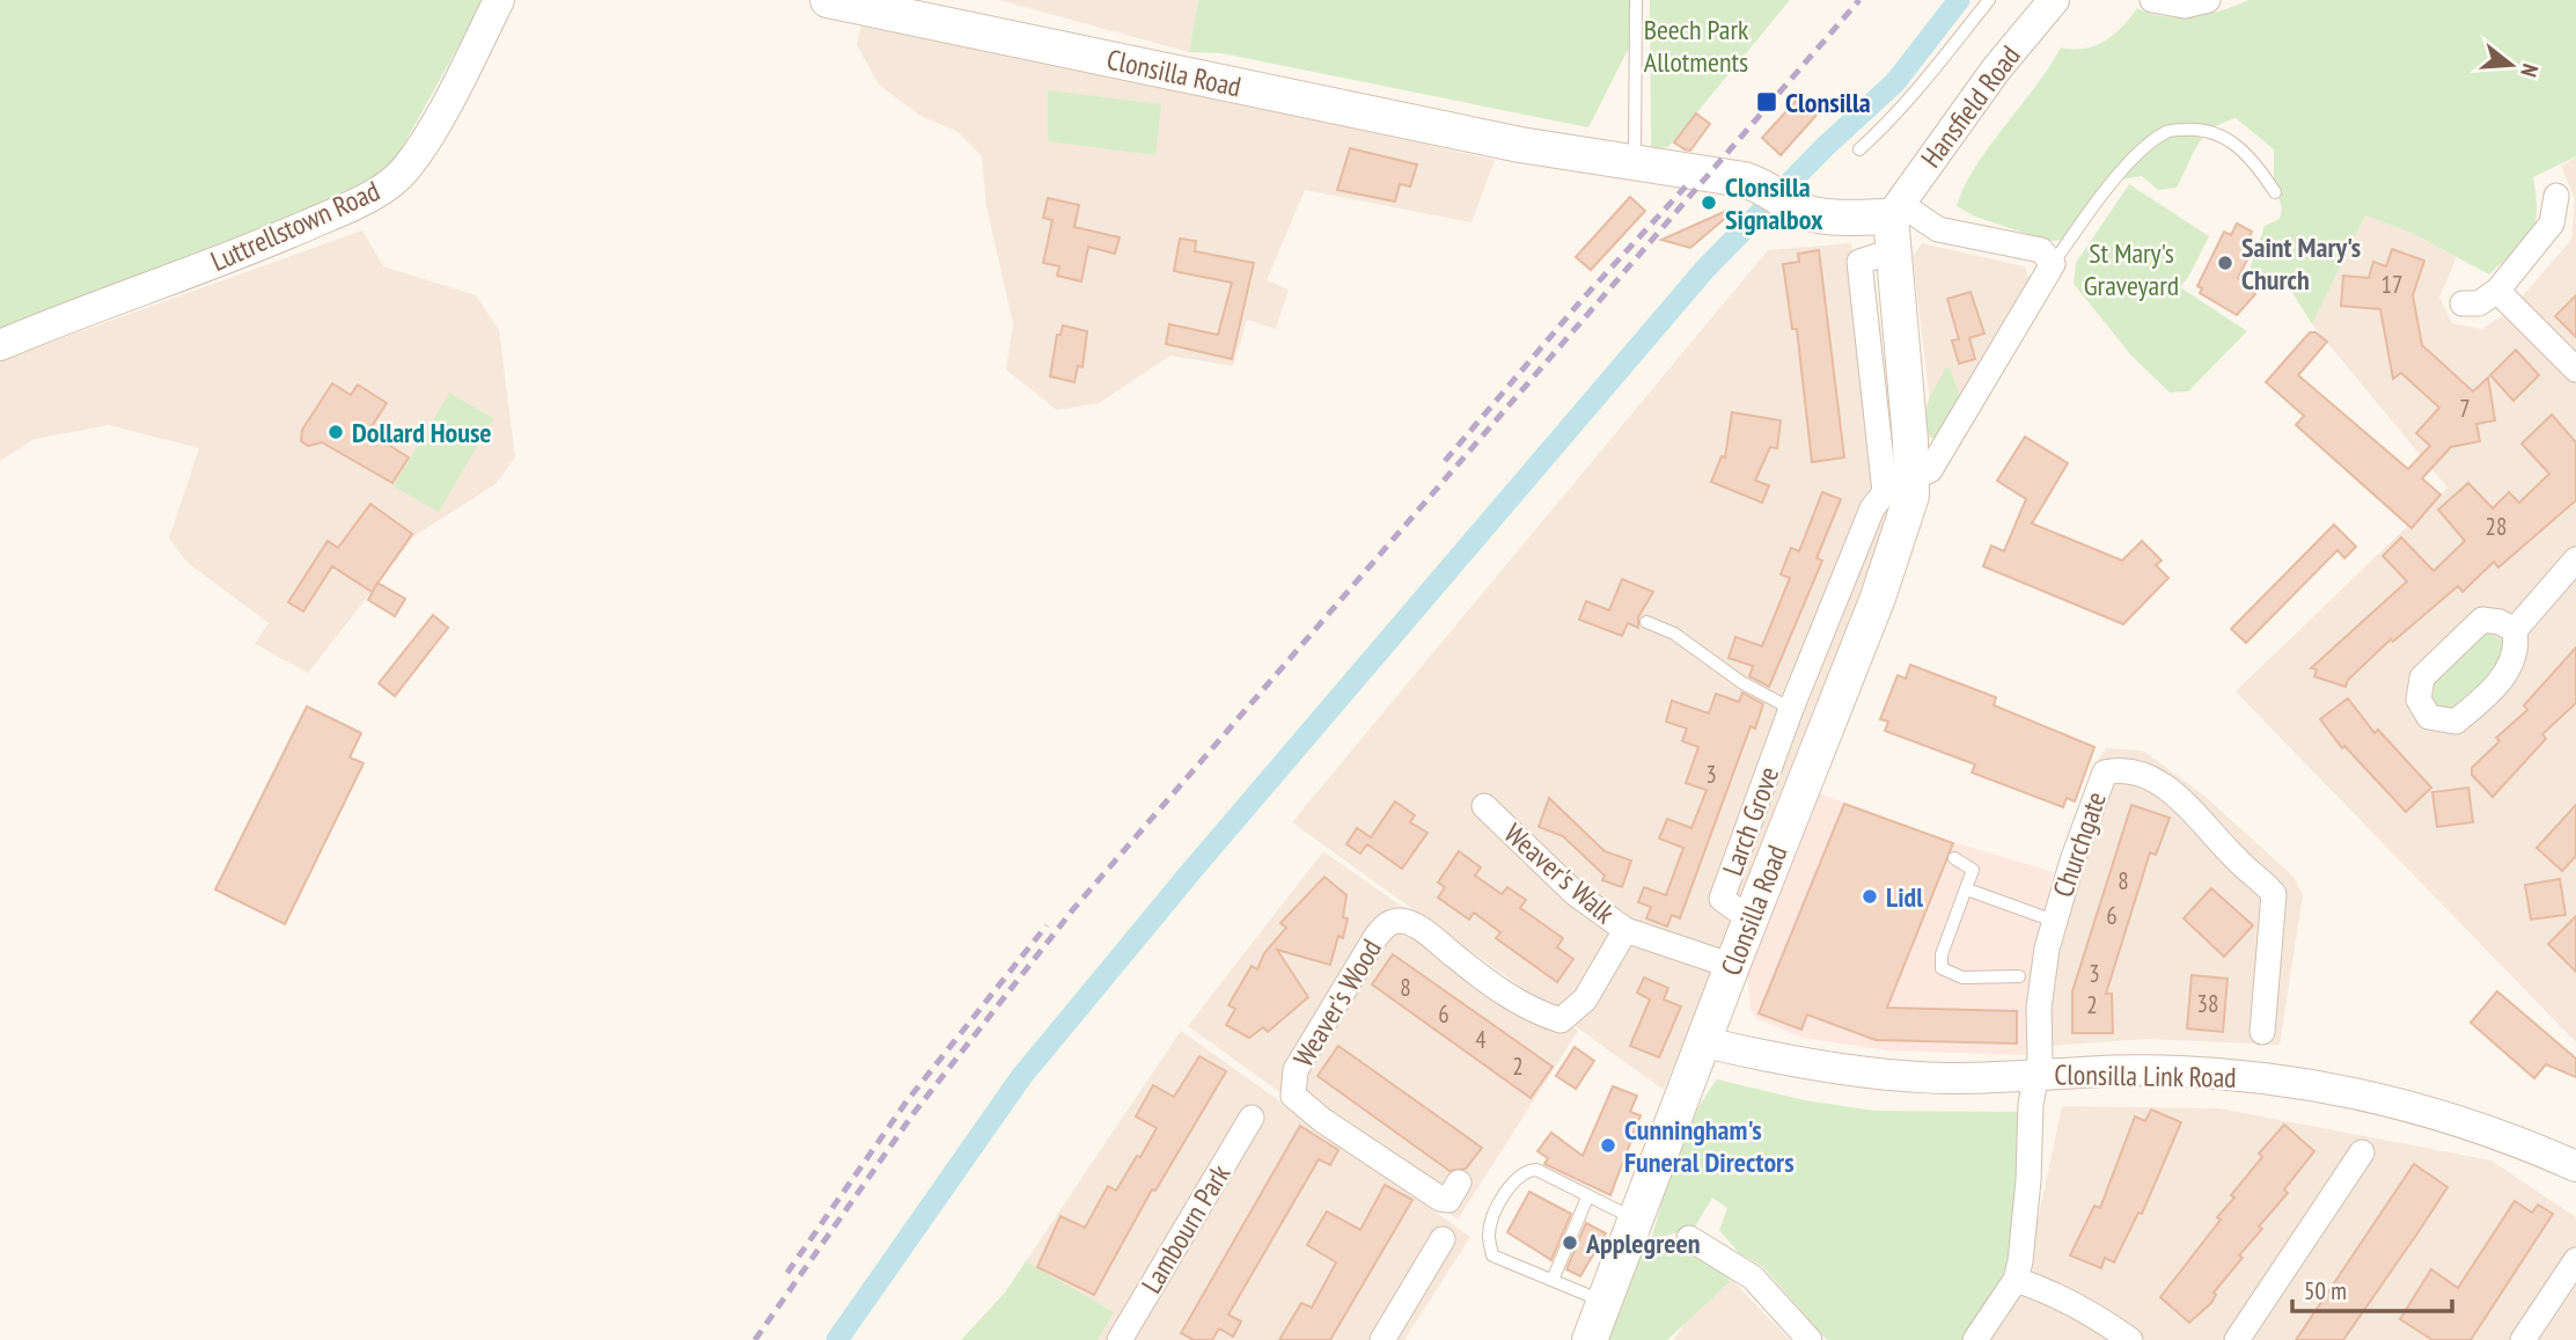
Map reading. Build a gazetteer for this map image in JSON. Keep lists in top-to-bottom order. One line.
{"streets":{"main road":["Clonsilla Road"],"street":["Hansfield Road","Luttrellstown Road","Larch Grove","Churchgate","Weaver's Walk","Weaver's Wood","Clonsilla Link Road","Lambourn Park"]},"crossings":[["Clonsilla Road","Hansfield Road"],["Clonsilla Road","Larch Grove"],["Clonsilla Road","Weaver's Walk"],["Clonsilla Road","Clonsilla Link Road"],["Churchgate","Clonsilla Link Road"],["Weaver's Walk","Weaver's Wood"]],"parks":["Beech Park Allotments","St Mary's Graveyard"],"places":{"transit":["Clonsilla"],"other":["Clonsilla Signalbox","Saint Mary's Church","Dollard House","Lidl","Cunningham's Funeral Directors","Applegreen"]},"house_numbers":["17","7","28","3","8","6","3","8","38","2","6","4","2"],"scale_bar":"50 m","north":"right"}
